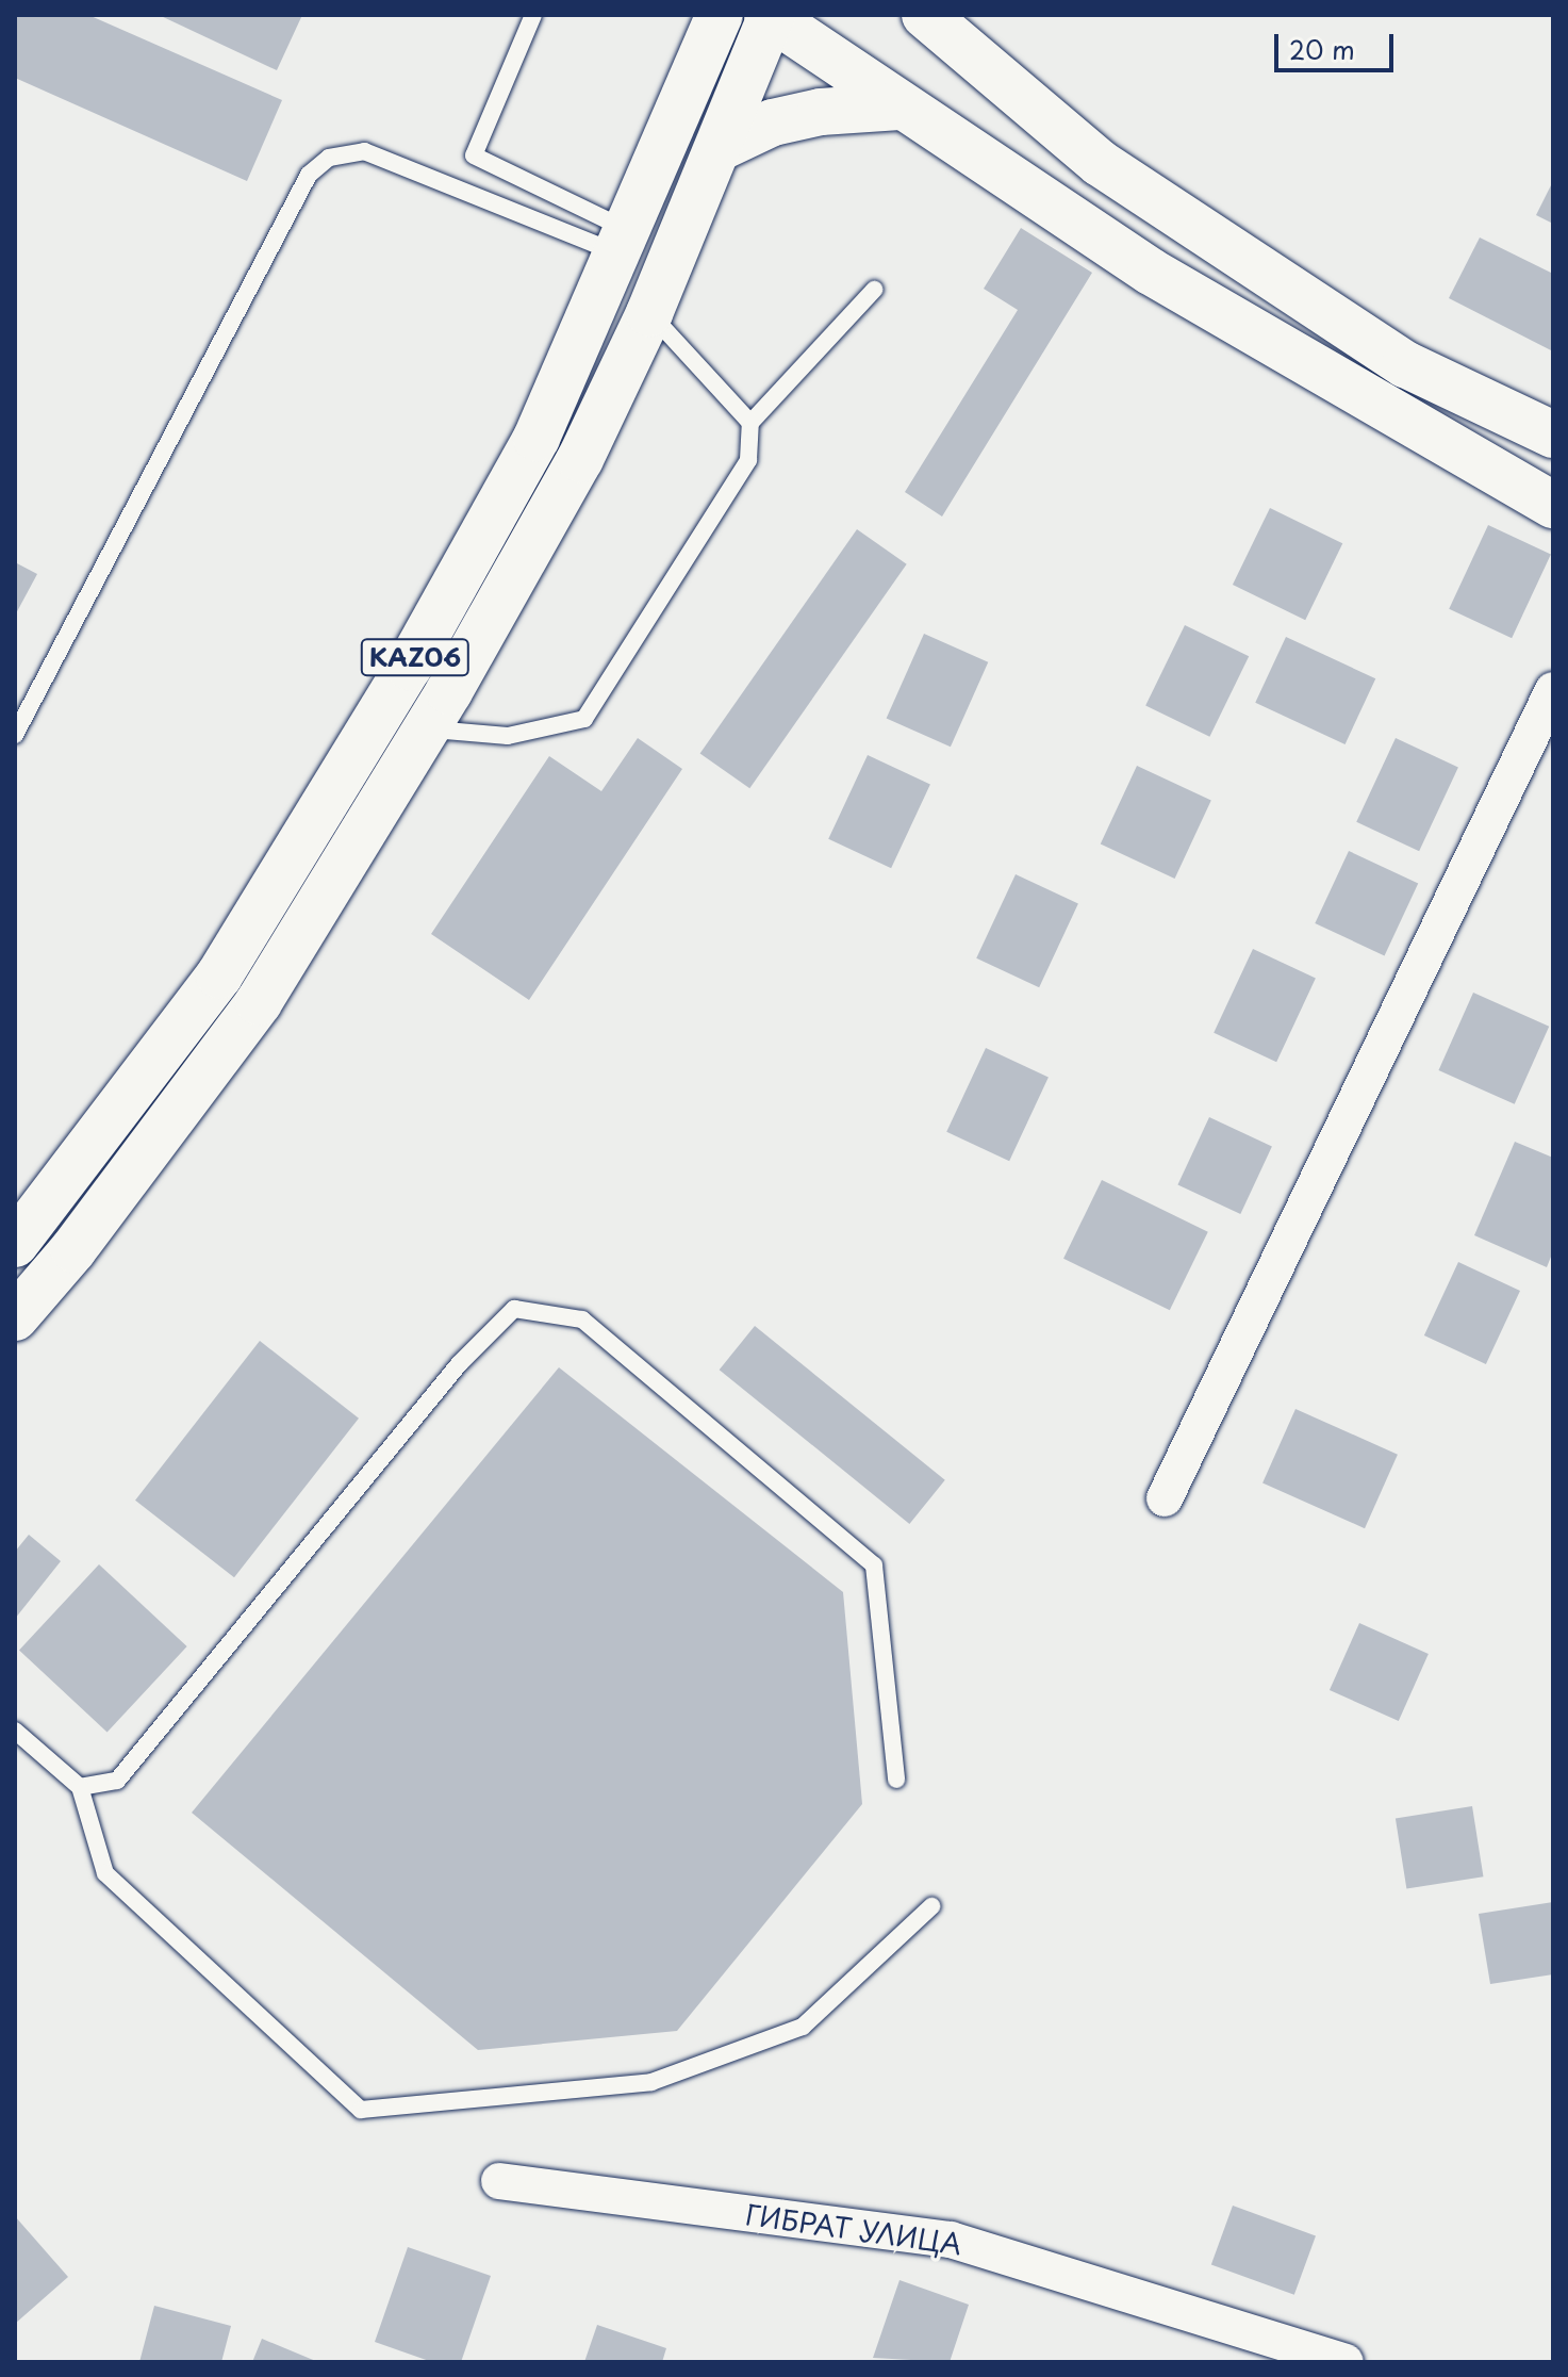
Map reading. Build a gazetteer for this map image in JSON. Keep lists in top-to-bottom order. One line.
{"streets":{"main road":["KАZ06"],"street":["ГИБРАТ УЛИЦА"]},"scale_bar":"20 m"}
